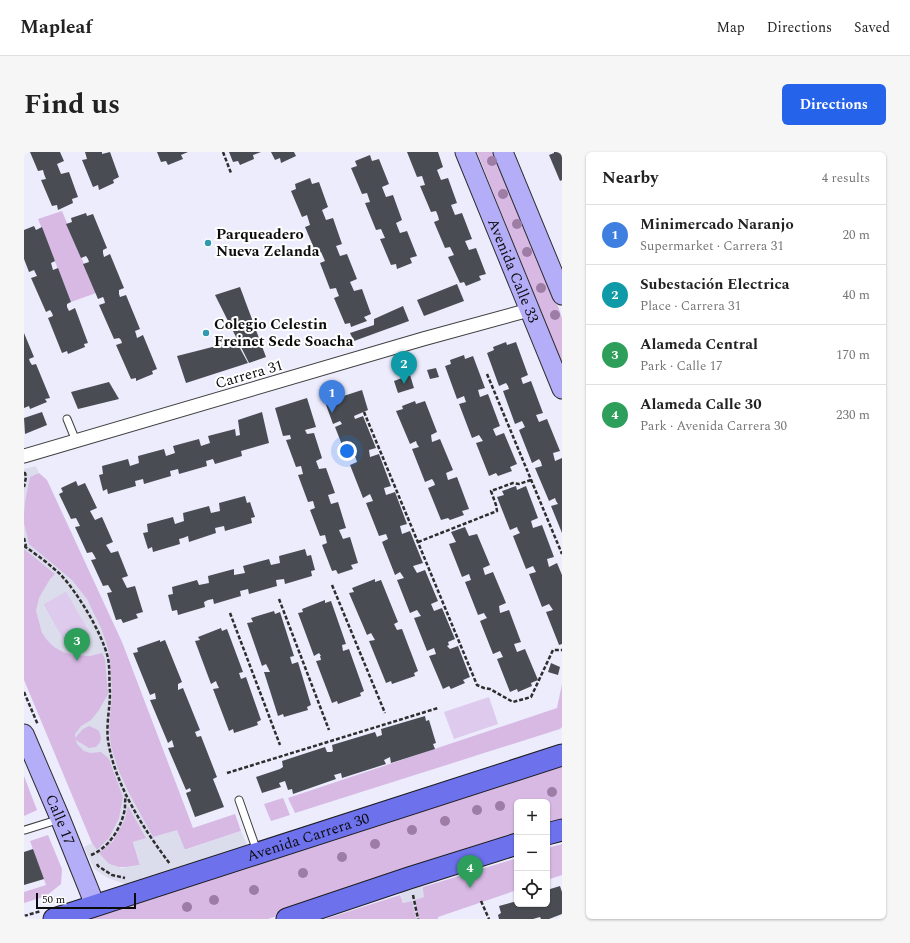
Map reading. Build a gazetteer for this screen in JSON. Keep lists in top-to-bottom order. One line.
{"streets":{"main road":["Avenida Calle 33","Calle 17","Avenida Carrera 30"],"street":["Carrera 31"]},"crossings":[["Avenida Calle 33","Carrera 31"],["Calle 17","Avenida Carrera 30"]],"places":["Parqueadero Nueva Zelanda","Colegio Celestin Freinet Sede Soacha"],"scale_bar":"50 m","page":{"header":"Mapleaf","nav":["Map","Directions","Saved"],"title":"Find us","buttons":"Directions","heading":["Nearby","4 results"],"list":[{"mark":"1","name":"Minimercado Naranjo","note":"Supermarket · Carrera 31","value":"20 m"},{"mark":"2","name":"Subestación Electrica","note":"Place · Carrera 31","value":"40 m"},{"mark":"3","name":"Alameda Central","note":"Park · Calle 17","value":"170 m"},{"mark":"4","name":"Alameda Calle 30","note":"Park · Avenida Carrera 30","value":"230 m"}],"pins":["2","1","3","4"],"map_buttons":["+","−"],"scale":"50 m"}}
